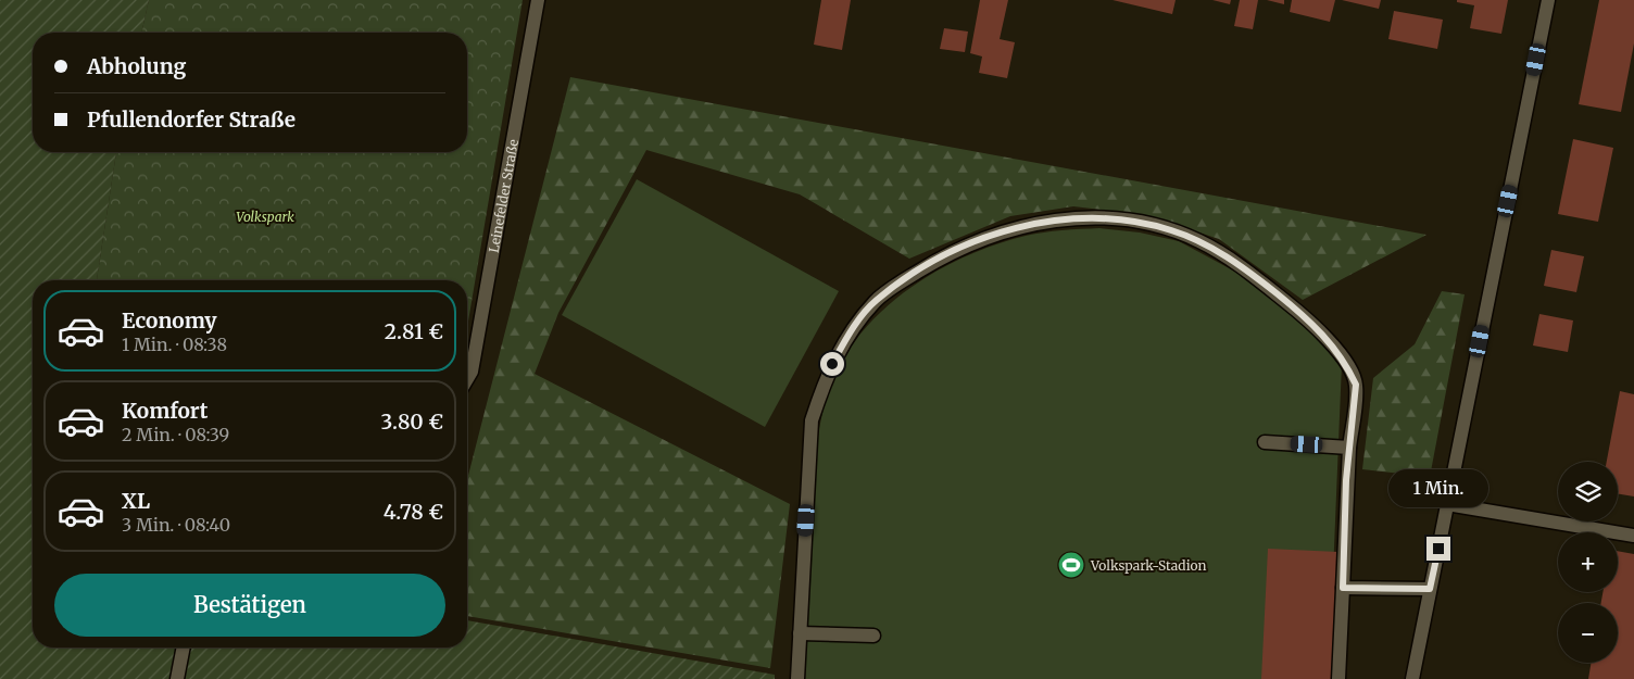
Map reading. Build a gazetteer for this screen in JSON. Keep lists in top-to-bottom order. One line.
{"streets":{"street":["Leinefelder Straße"]},"parks":["Volkspark"],"places":{"sports":["Volkspark-Stadion"]},"page":{"banner":["Abholung","Pfullendorfer Straße"],"list":[{"name":"Economy","note":"1 Min. · 08:38","value":"2.81 €"},{"name":"Komfort","note":"2 Min. · 08:39","value":"3.80 €"},{"name":"XL","note":"3 Min. · 08:40","value":"4.78 €"}],"map_buttons":["+","−"],"bubble":"1 Min.","buttons":"Bestätigen"}}
